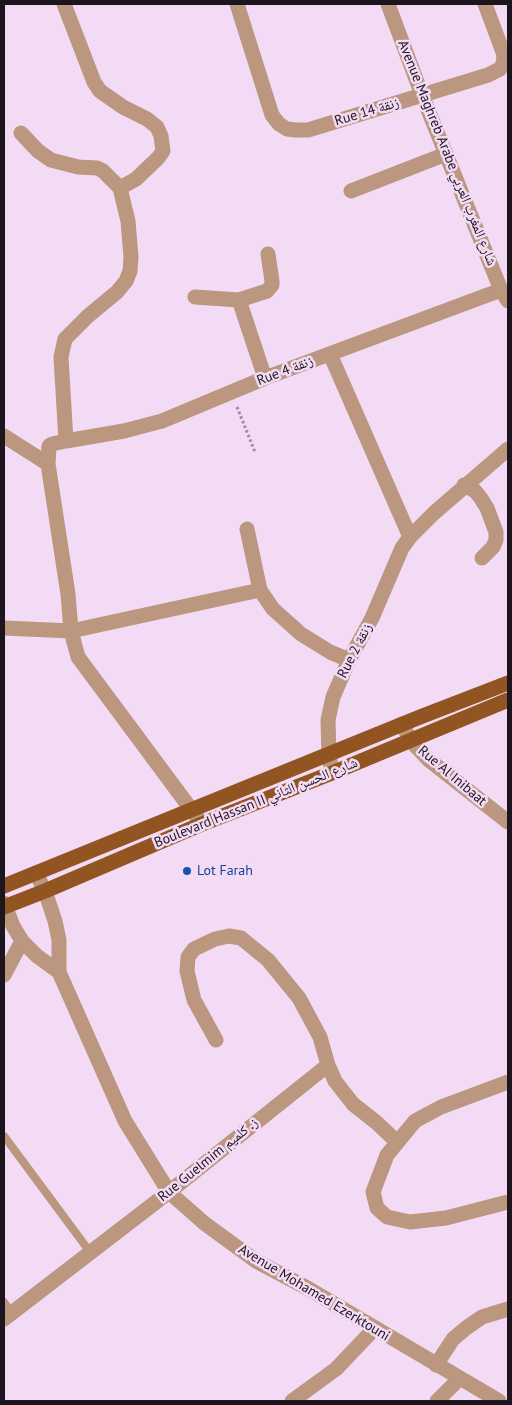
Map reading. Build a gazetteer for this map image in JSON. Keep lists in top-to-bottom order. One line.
{"streets":{"main road":["Boulevard Hassan II شارع الحسن الثاني"],"street":["Rue 14 زنقة","Avenue Maghreb Arabe شارع المغرب العربي","Rue 4 زنقة","Rue 2 زنقة","Rue Al Inibaat","Rue Guelmim ز. كلميم","Avenue Mohamed Ezerktouni"]},"crossings":[["Rue 14 زنقة","Avenue Maghreb Arabe شارع المغرب العربي"],["Avenue Maghreb Arabe شارع المغرب العربي","Rue 4 زنقة"],["Rue 2 زنقة","Boulevard Hassan II شارع الحسن الثاني"],["Rue Al Inibaat","Boulevard Hassan II شارع الحسن الثاني"],["Boulevard Hassan II شارع الحسن الثاني","Avenue Mohamed Ezerktouni"],["Rue Guelmim ز. كلميم","Avenue Mohamed Ezerktouni"]],"places":["Lot Farah"]}
